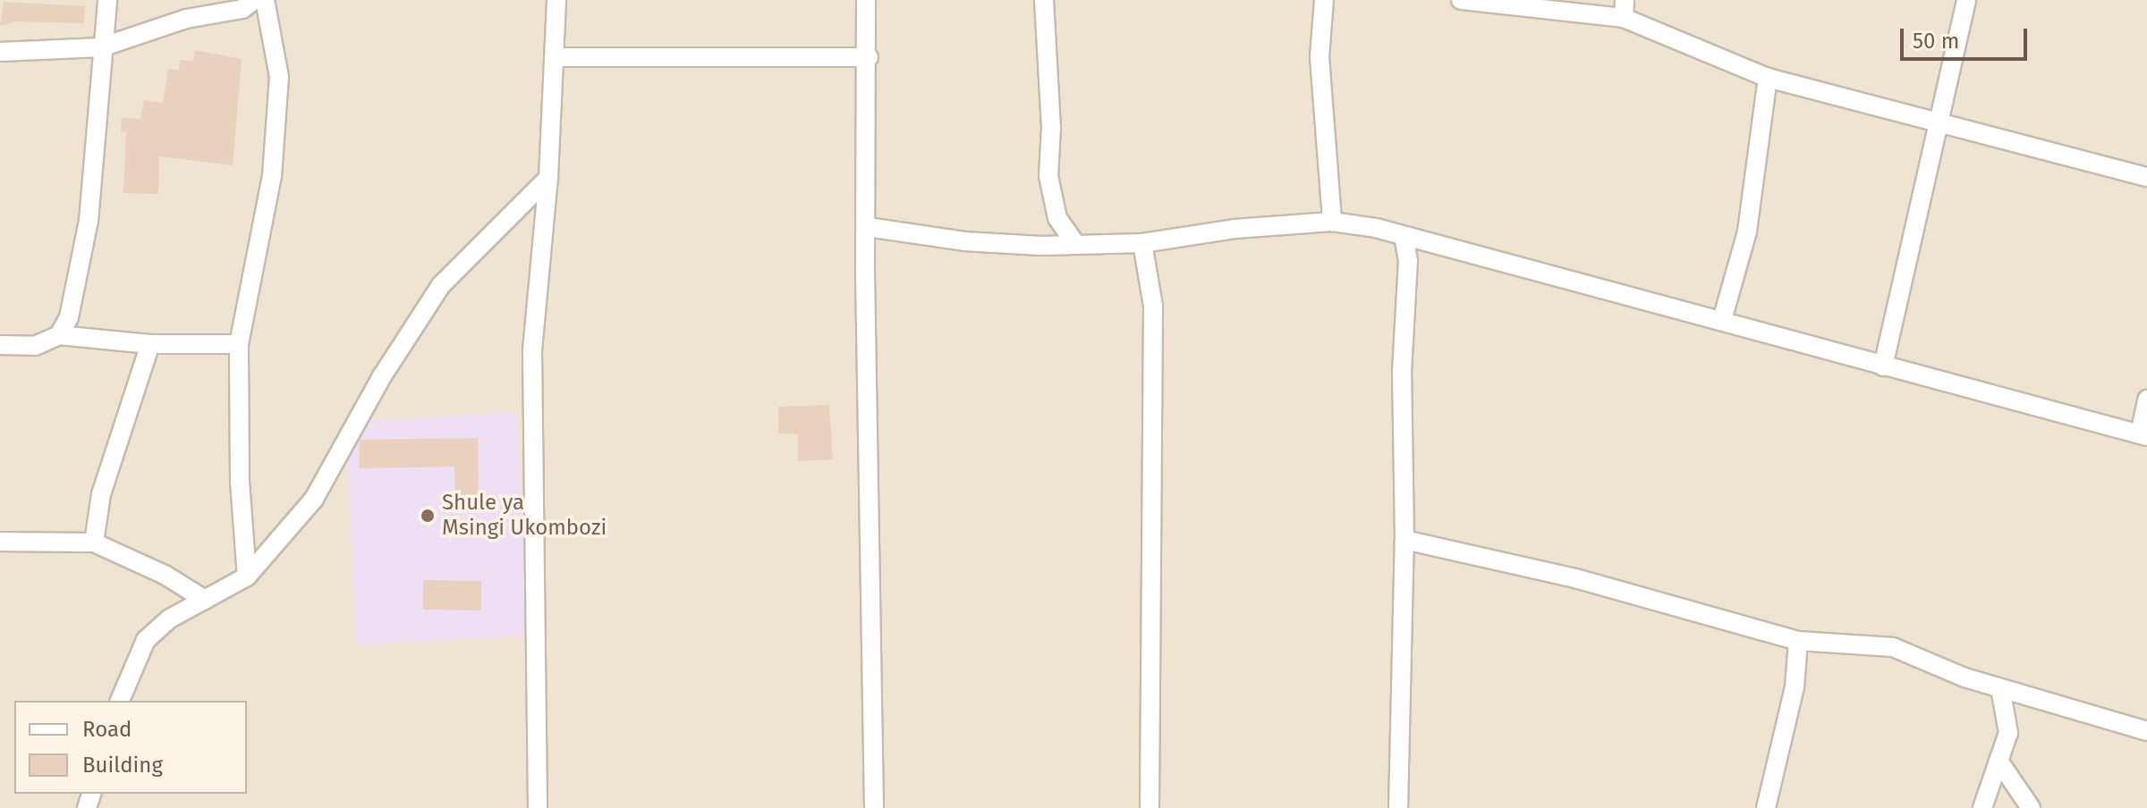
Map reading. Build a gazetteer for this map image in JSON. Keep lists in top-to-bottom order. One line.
{"places":["Shule ya Msingi Ukombozi"],"legend":["Road","Building"],"scale_bar":"50 m"}
